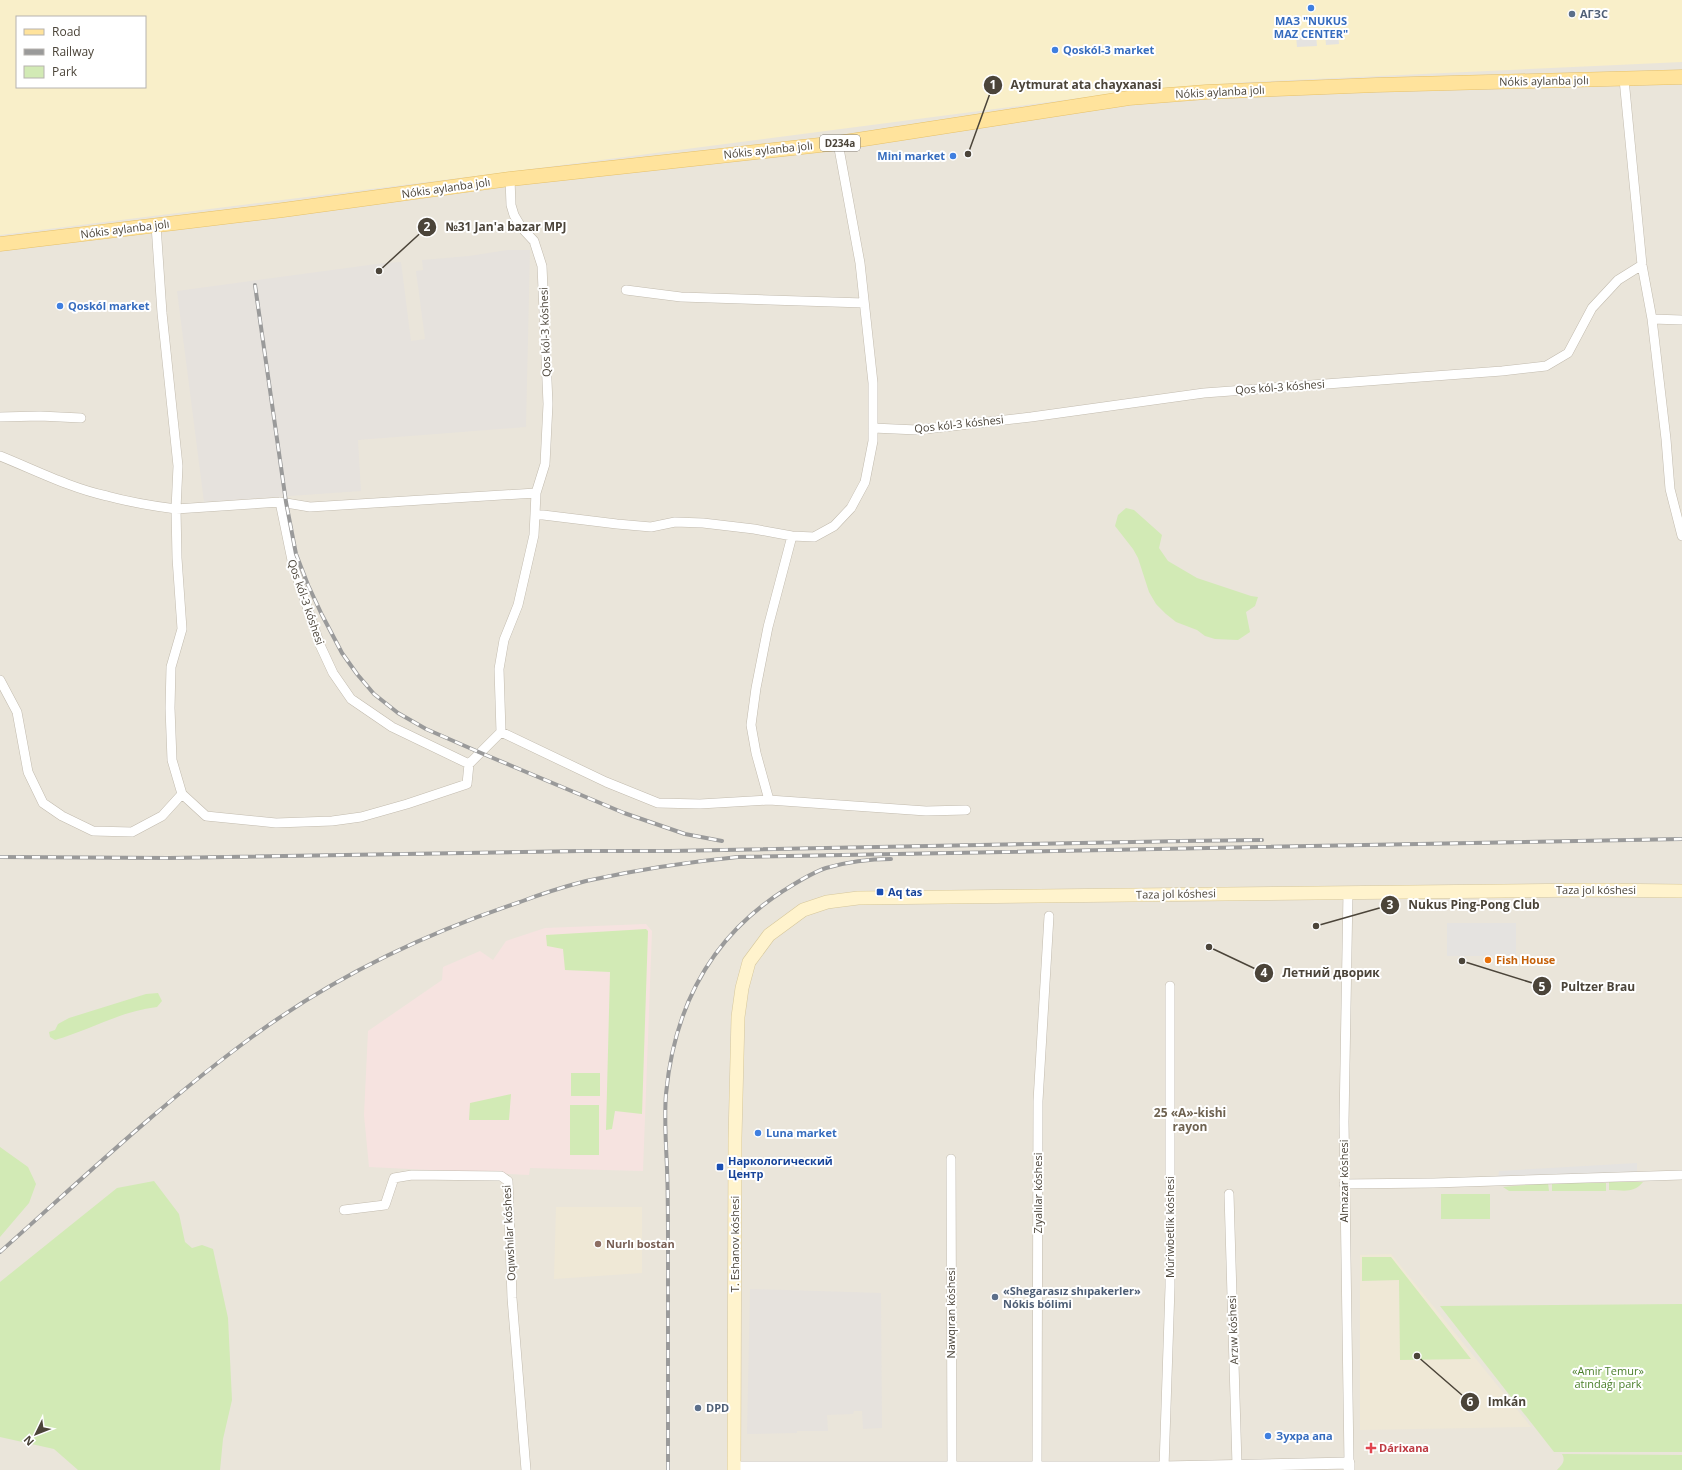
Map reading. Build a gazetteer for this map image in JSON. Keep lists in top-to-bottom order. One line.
{"streets":{"main road":["Nókis aylanba jolı","D234a","Taza jol kóshesi","T. Eshanov kóshesi"],"street":["Qos kól-3 kóshesi","Almazar kóshesi","Zıyalılar kóshesi","Múriwbetlik kóshesi","Oqıwshılar kóshesi","Nawqıran kóshesi","Arzıw kóshesi"]},"crossings":[["Nókis aylanba jolı","Qos kól-3 kóshesi"],["Taza jol kóshesi","Almazar kóshesi"],["Taza jol kóshesi","T. Eshanov kóshesi"]],"districts":["25 «A»-kishi rayon"],"parks":["«Amir Temur» atındaǵı park"],"places":{"other":["МАЗ \"NUKUS MAZ CENTER\"","АГЗС","Qoskól-3 market","Aytmurat ata chayxanasi","Mini market","№31 Jan'a bazar MPJ","Qoskól market","Nukus Ping-Pong Club","Летний дворик","Fish House","Pultzer Brau","Luna market","Nurlı bostan","«Shegarasız shıpakerler» Nókis bólimi","Imkán","DPD","Зухра апа"],"transit":["Aq tas","Наркологический Центр"],"health":["Dárixana"]},"legend":["Road","Railway","Park"],"north":"bottom left"}
